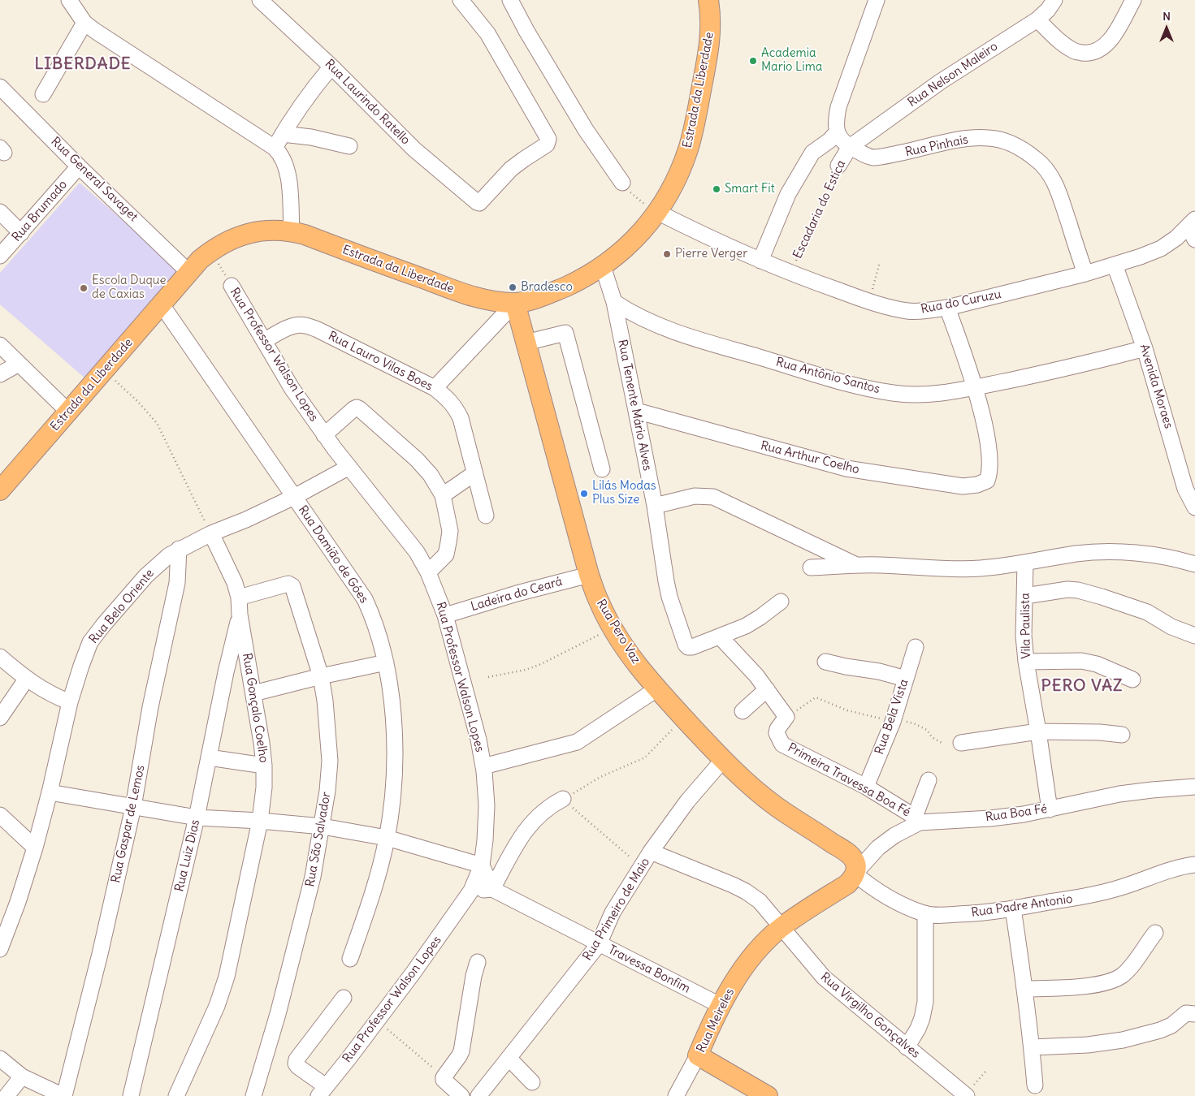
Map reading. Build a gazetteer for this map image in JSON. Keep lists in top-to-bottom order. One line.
{"streets":{"main road":["Estrada da Liberdade","Rua Pero Vaz","Rua Meireles"],"street":["Rua Nelson Maleiro","Rua Laurindo Ratello","Rua Pinhais","Rua General Savaget","Escadaria do Estica","Rua Brumado","Rua do Curuzu","Rua Professor Walson Lopes","Rua Lauro Vilas Boes","Rua Antônio Santos","Avenida Moraes","Rua Tenente Mário Alves","Rua Arthur Coelho","Rua Damião de Góes","Ladeira do Ceará","Rua Belo Oriente","Vila Paulista","Rua Gonçalo Coelho","Rua Bela Vista","Primeira Travessa Boa Fé","Rua Boa Fé","Rua Gaspar de Lemos","Rua São Salvador","Rua Luiz Dias","Rua Padre Antonio","Rua Primeiro de Maio","Travessa Bonfim","Rua Virgilho Gonçalves"]},"crossings":[["Rua Nelson Maleiro","Rua Pinhais"],["Rua Nelson Maleiro","Escadaria do Estica"],["Estrada da Liberdade","Rua General Savaget"],["Estrada da Liberdade","Rua do Curuzu"],["Estrada da Liberdade","Rua Professor Walson Lopes"],["Estrada da Liberdade","Rua Tenente Mário Alves"],["Estrada da Liberdade","Rua Damião de Góes"],["Estrada da Liberdade","Rua Pero Vaz"],["Rua Pinhais","Escadaria do Estica"],["Rua Pinhais","Rua do Curuzu"],["Rua General Savaget","Rua Brumado"],["Escadaria do Estica","Rua do Curuzu"],["Rua do Curuzu","Avenida Moraes"],["Rua Professor Walson Lopes","Rua Lauro Vilas Boes"],["Rua Professor Walson Lopes","Ladeira do Ceará"],["Rua Professor Walson Lopes","Rua Belo Oriente"],["Rua Antônio Santos","Avenida Moraes"],["Rua Antônio Santos","Rua Tenente Mário Alves"],["Rua Antônio Santos","Rua Arthur Coelho"],["Rua Tenente Mário Alves","Rua Arthur Coelho"],["Rua Damião de Góes","Rua Belo Oriente"],["Ladeira do Ceará","Rua Pero Vaz"],["Rua Belo Oriente","Rua Gonçalo Coelho"],["Rua Belo Oriente","Rua Gaspar de Lemos"],["Vila Paulista","Rua Boa Fé"],["Rua Pero Vaz","Rua Boa Fé"],["Rua Pero Vaz","Rua Padre Antonio"],["Rua Pero Vaz","Rua Primeiro de Maio"],["Rua Pero Vaz","Rua Meireles"],["Rua Gonçalo Coelho","Rua São Salvador"],["Rua Gonçalo Coelho","Rua Luiz Dias"],["Rua Bela Vista","Primeira Travessa Boa Fé"],["Primeira Travessa Boa Fé","Rua Boa Fé"],["Rua Boa Fé","Rua Padre Antonio"],["Rua Boa Fé","Rua Meireles"],["Rua Padre Antonio","Rua Meireles"],["Rua Primeiro de Maio","Travessa Bonfim"],["Rua Primeiro de Maio","Rua Virgilho Gonçalves"],["Travessa Bonfim","Rua Meireles"],["Rua Virgilho Gonçalves","Rua Meireles"]],"districts":["LIBERDADE","PERO VAZ"],"places":["Academia Mario Lima","Smart Fit","Pierre Verger","Bradesco","Escola Duque de Caxias","Lilás Modas Plus Size"],"north":"top"}
